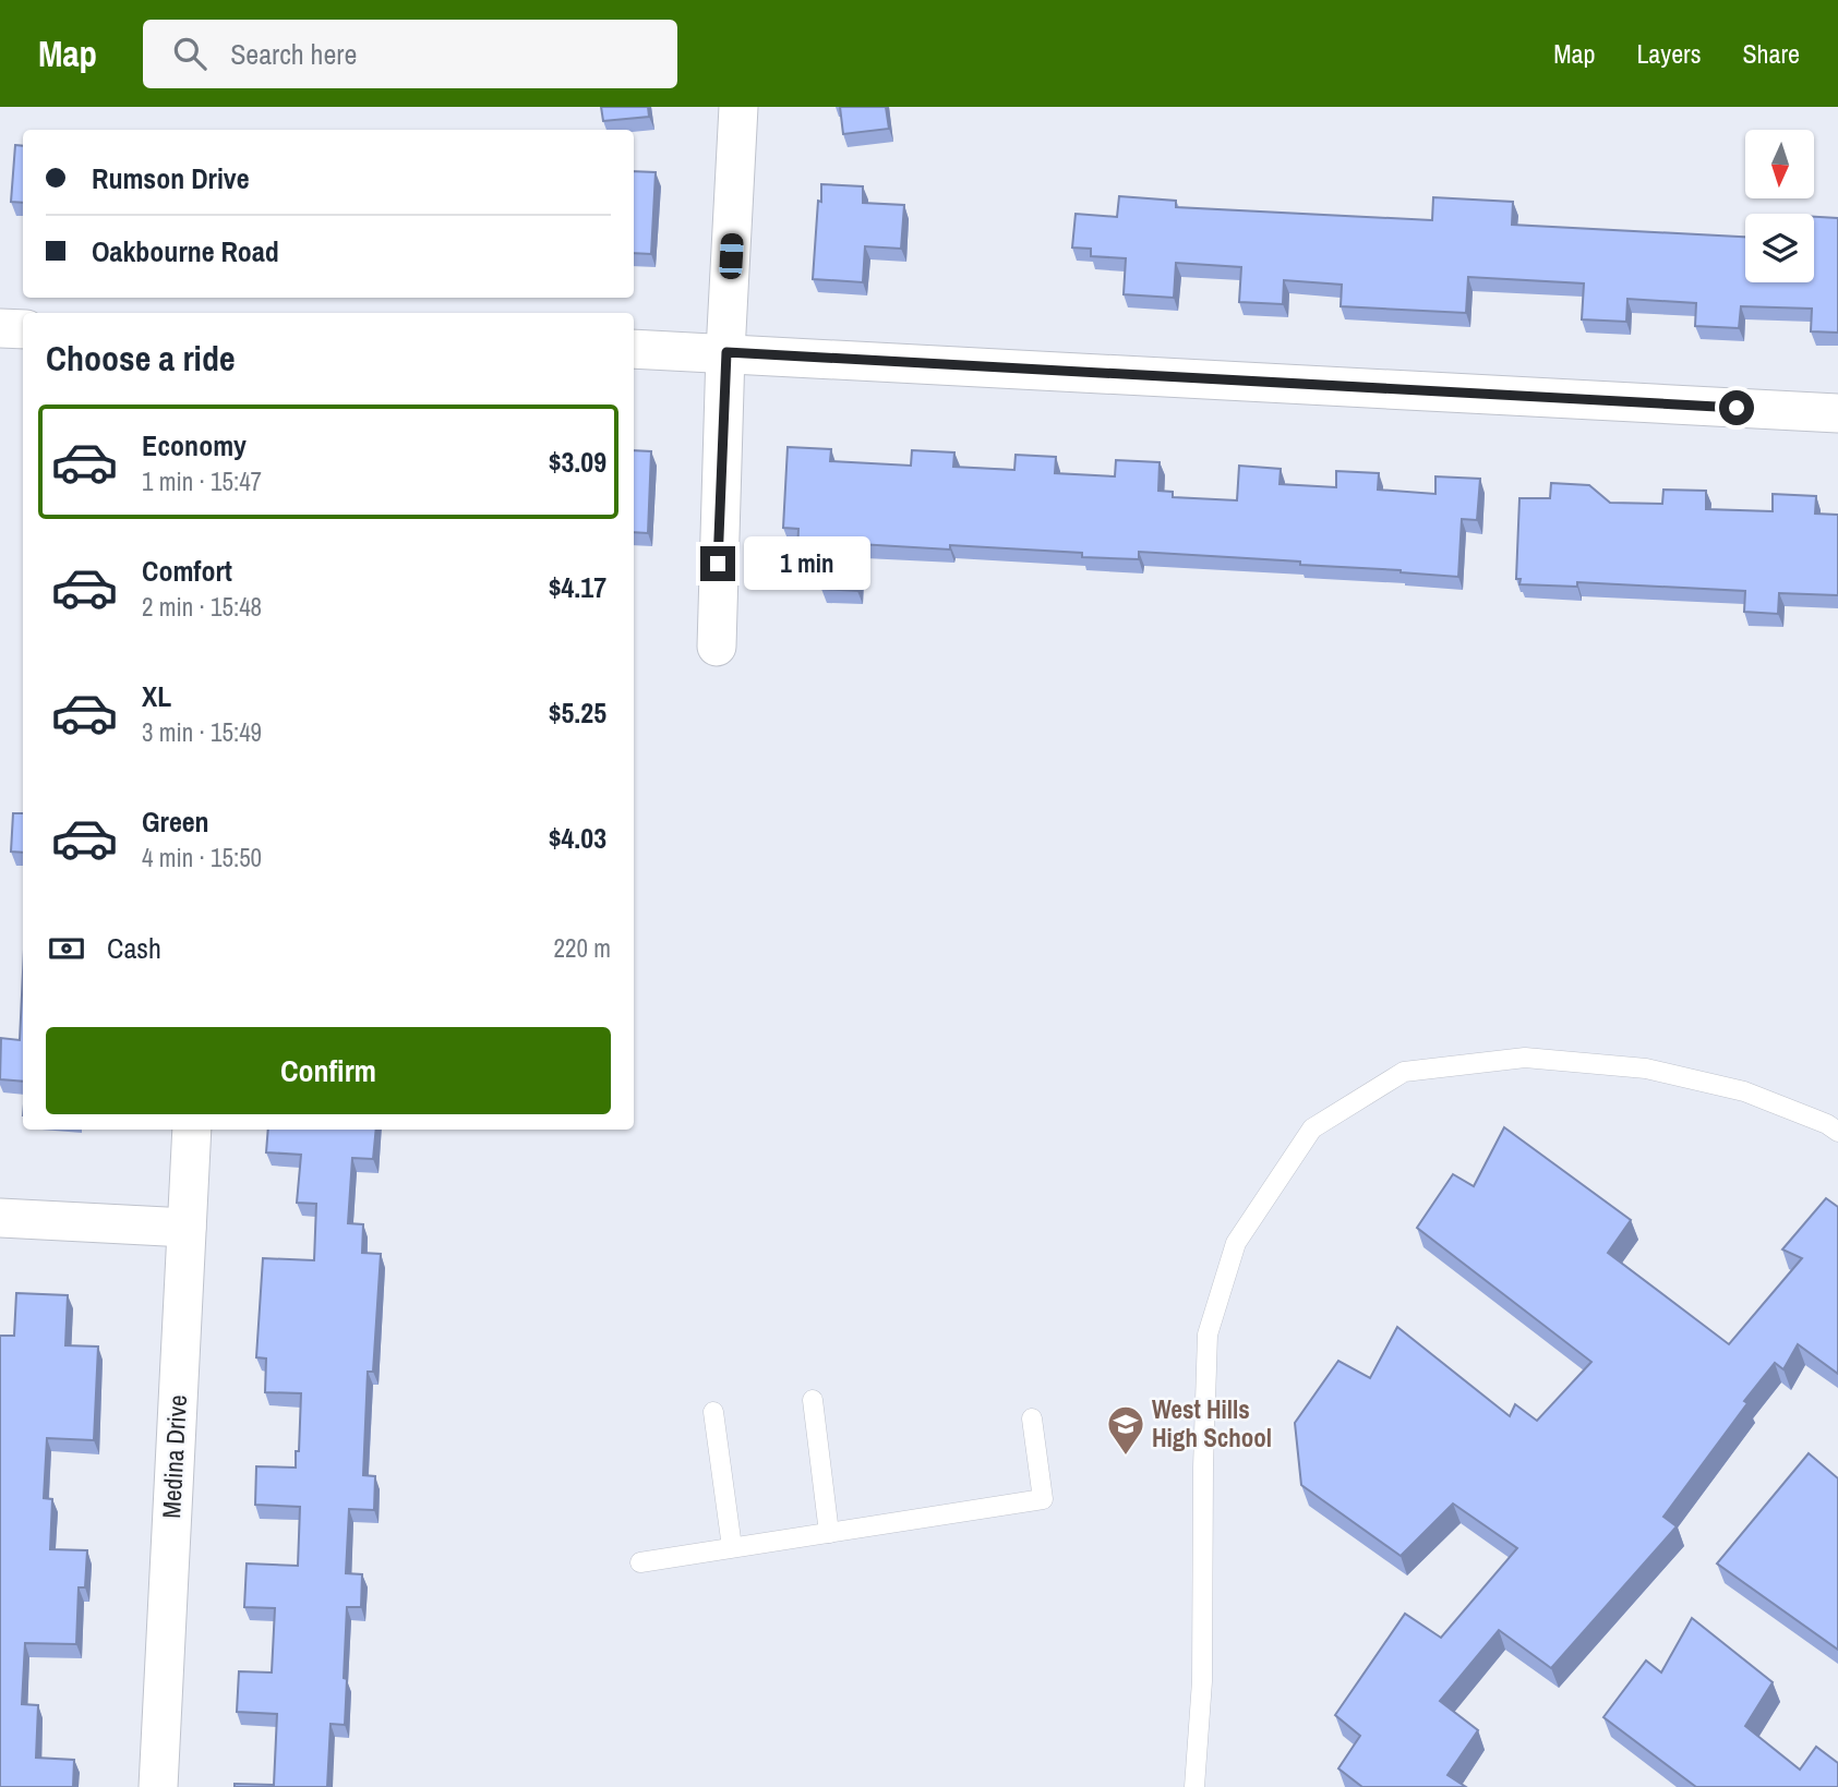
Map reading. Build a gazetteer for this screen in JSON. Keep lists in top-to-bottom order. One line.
{"streets":{"street":["Medina Drive"]},"places":{"school or university":["West Hills High School"]},"north":"bottom","page":{"header":"Map","search":"Search here","nav":["Map","Layers","Share"],"banner":["Rumson Drive","Oakbourne Road"],"heading":"Choose a ride","list":[{"name":"Economy","note":"1 min · 15:47","value":"$3.09"},{"name":"Comfort","note":"2 min · 15:48","value":"$4.17"},{"name":"XL","note":"3 min · 15:49","value":"$5.25"},{"name":"Green","note":"4 min · 15:50","value":"$4.03"}],"bubble":"1 min","pay":["Cash","220 m"],"buttons":"Confirm"}}
